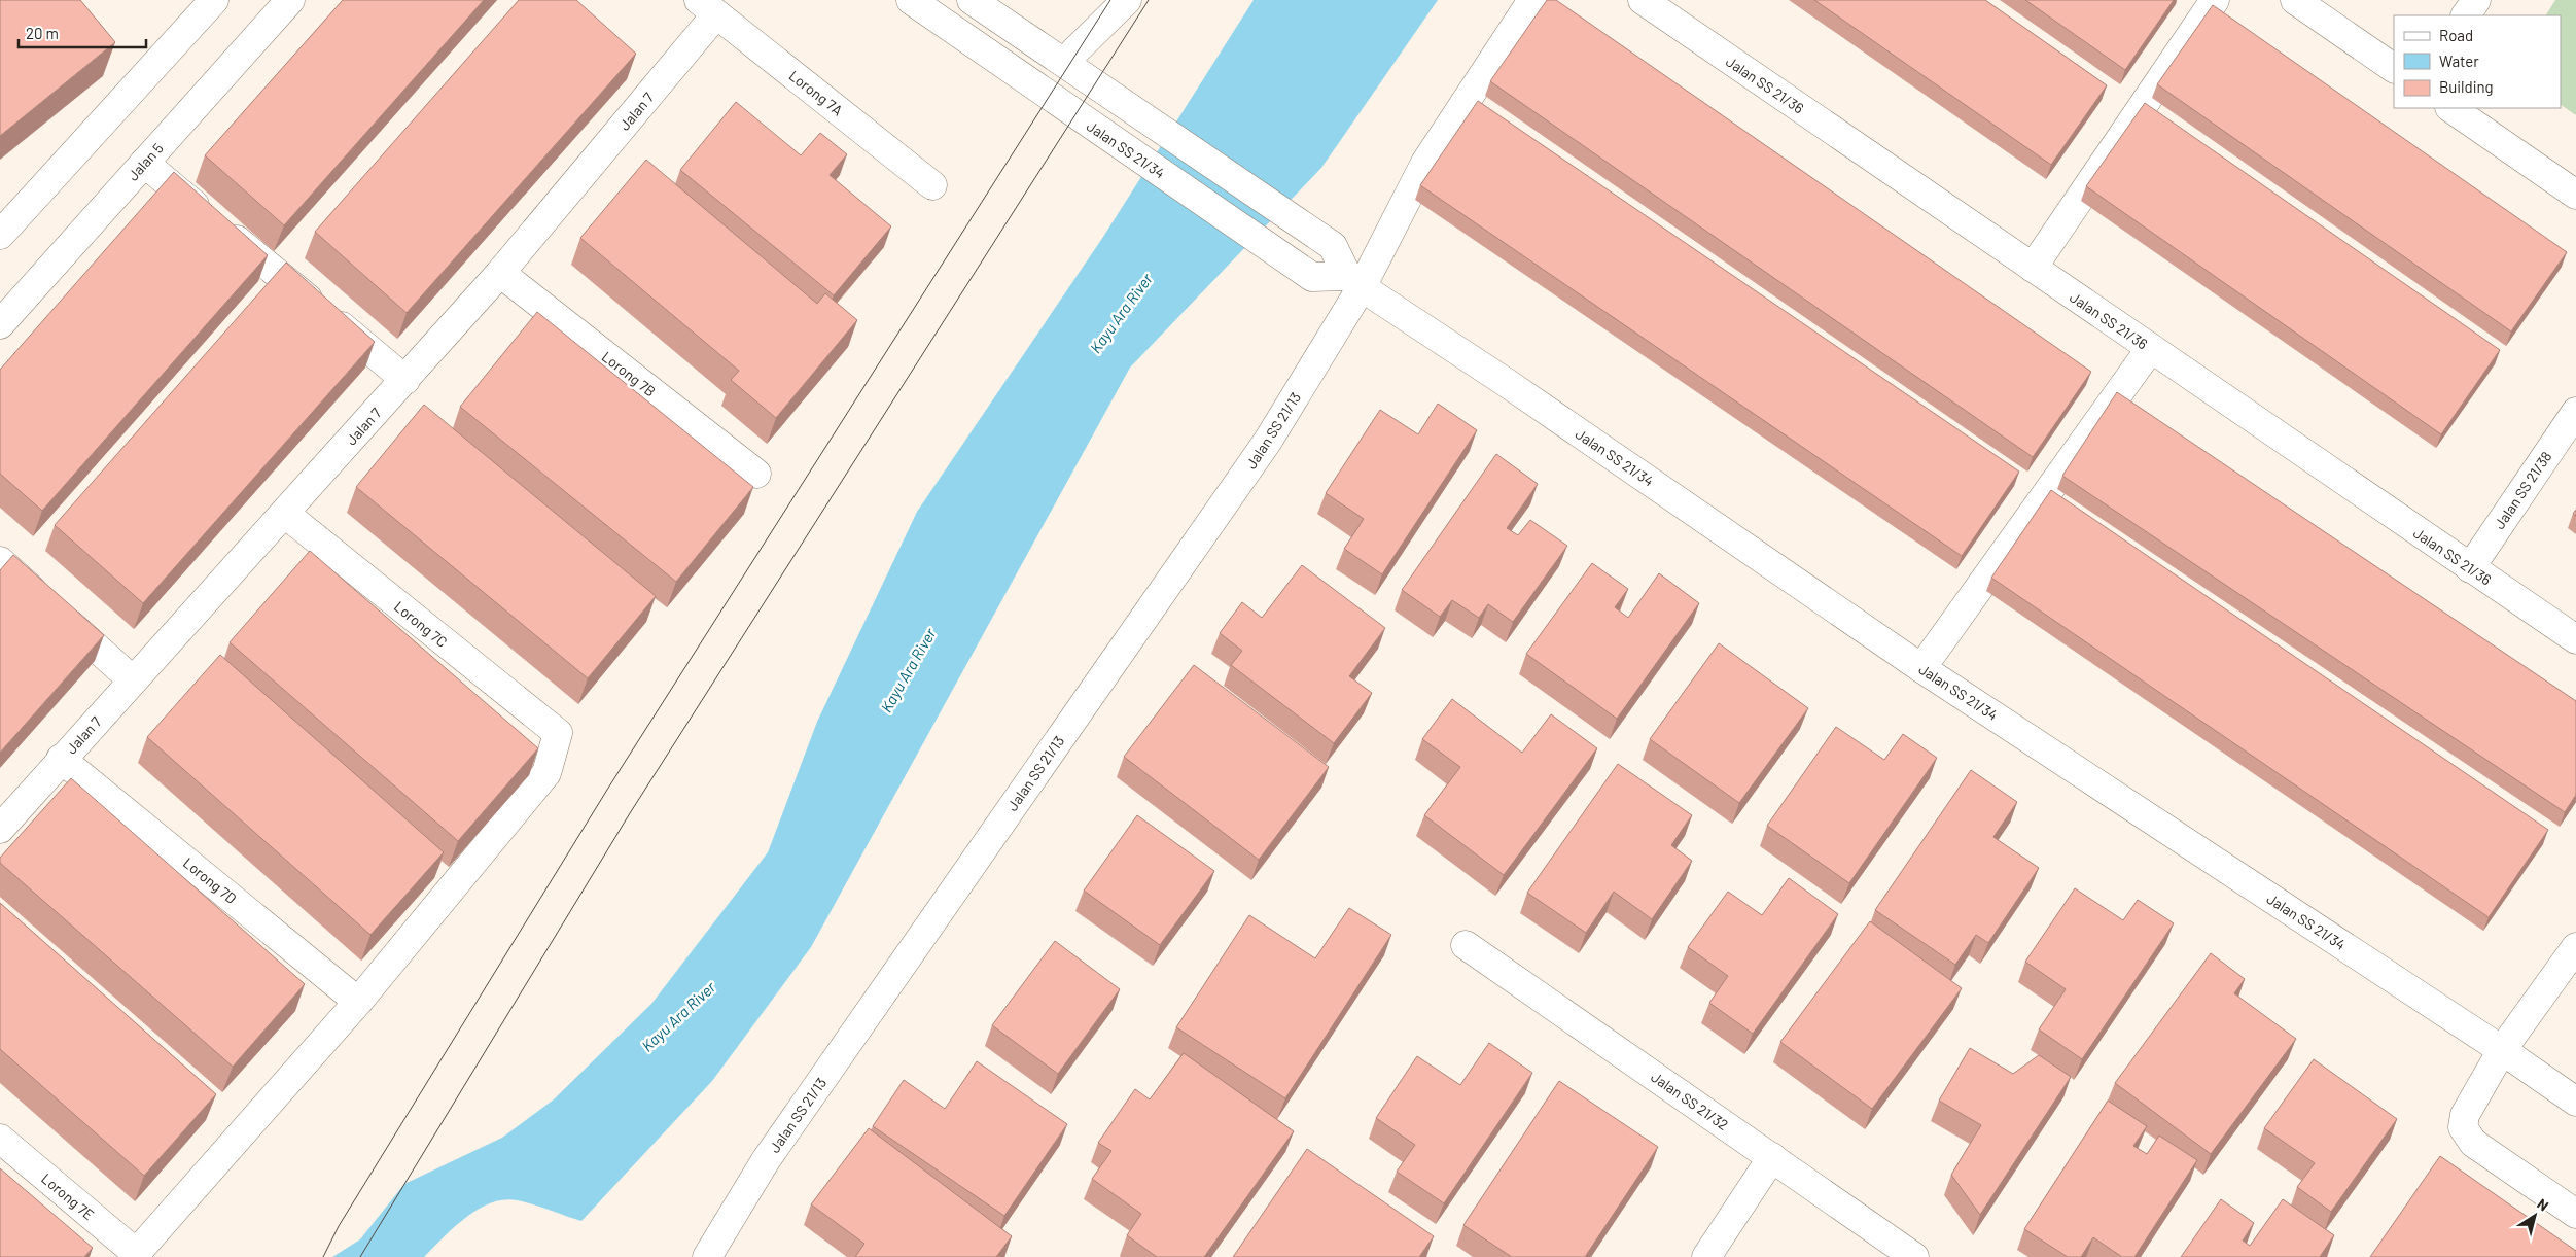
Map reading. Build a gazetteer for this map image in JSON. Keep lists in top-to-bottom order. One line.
{"streets":{"street":["Jalan SS 21/36","Lorong 7A","Jalan 7","Jalan SS 21/34","Jalan 5","Lorong 7B","Jalan SS 21/13","Jalan SS 21/38","Lorong 7C","Lorong 7D","Jalan SS 21/32","Lorong 7E"]},"crossings":[["Jalan SS 21/36","Jalan SS 21/38"],["Lorong 7A","Jalan 7"],["Jalan 7","Lorong 7B"],["Jalan 7","Lorong 7C"],["Jalan 7","Lorong 7D"],["Jalan SS 21/34","Jalan SS 21/13"],["Lorong 7C","Lorong 7D"]],"water":["Kayu Ara River"],"legend":["Road","Water","Building"],"scale_bar":"20 m","north":"top right"}
